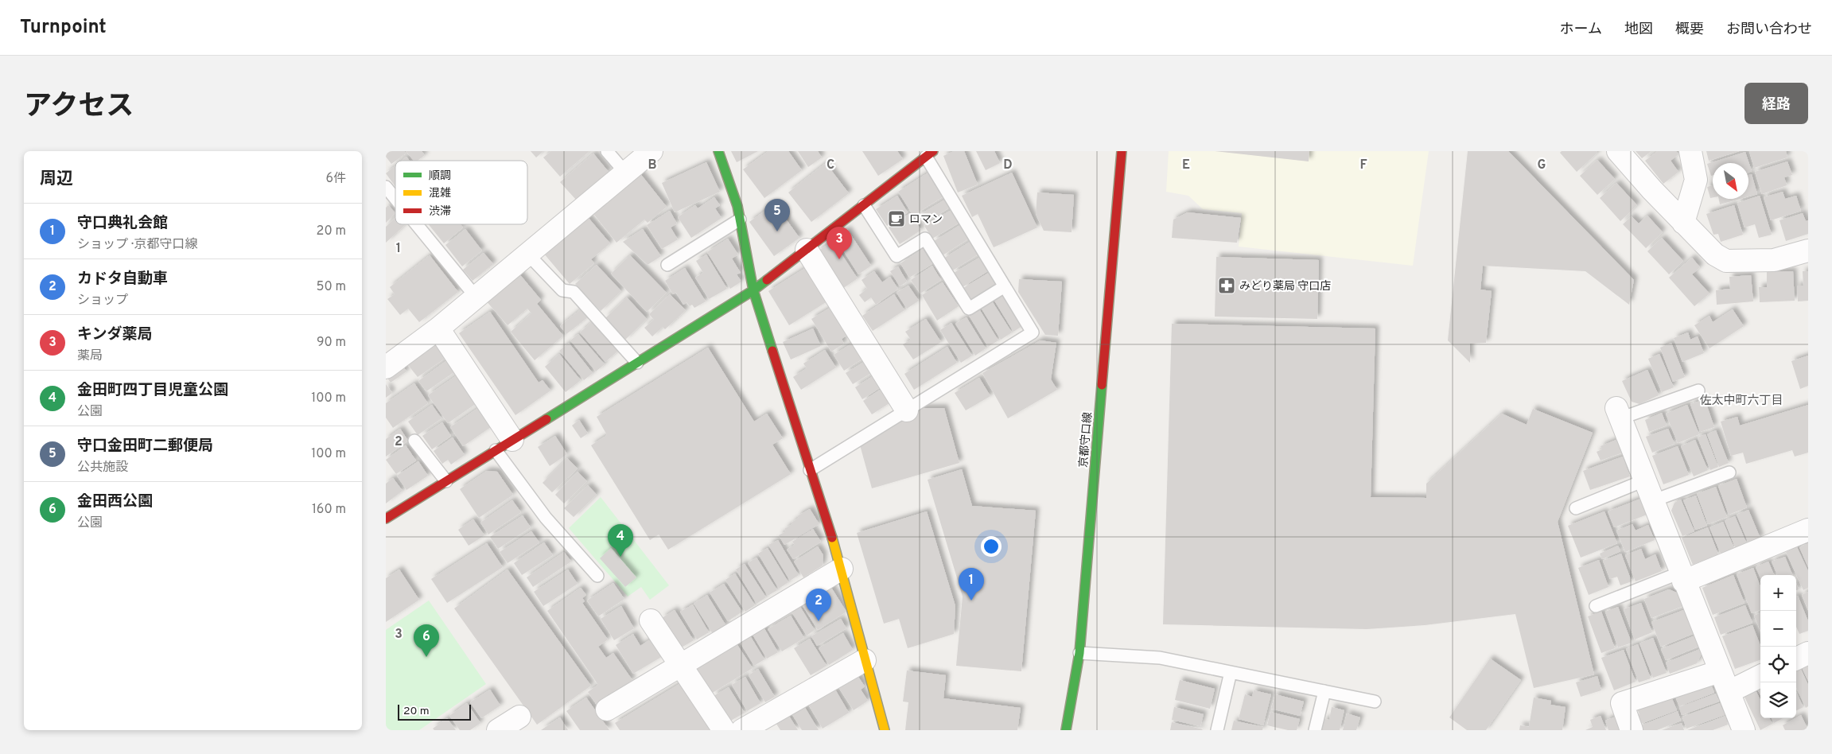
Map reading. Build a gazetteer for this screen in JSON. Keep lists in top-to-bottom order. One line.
{"streets":{"street":["京都守口線"]},"districts":["佐太中町六丁目"],"places":{"cafe":["ロマン"],"pharmacy":["みどり薬局 守口店"]},"legend":["順調","混雑","渋滞"],"scale_bar":"20 m","north":"bottom right","page":{"header":"Turnpoint","nav":["ホーム","地図","概要","お問い合わせ"],"title":"アクセス","buttons":"経路","heading":["周辺","6件"],"pins":["5","3","4","1","2","6"],"list":[{"mark":"1","name":"守口典礼会館","note":"ショップ · 京都守口線","value":"20 m"},{"mark":"2","name":"カドタ自動車","note":"ショップ","value":"50 m"},{"mark":"3","name":"キンダ薬局","note":"薬局","value":"90 m"},{"mark":"4","name":"金田町四丁目児童公園","note":"公園","value":"100 m"},{"mark":"5","name":"守口金田町二郵便局","note":"公共施設","value":"100 m"},{"mark":"6","name":"金田西公園","note":"公園","value":"160 m"}],"map_buttons":["+","−"],"scale":"20 m"},"grid":{"columns":["B","C","D","E","F","G"],"rows":["1","2","3"]}}
